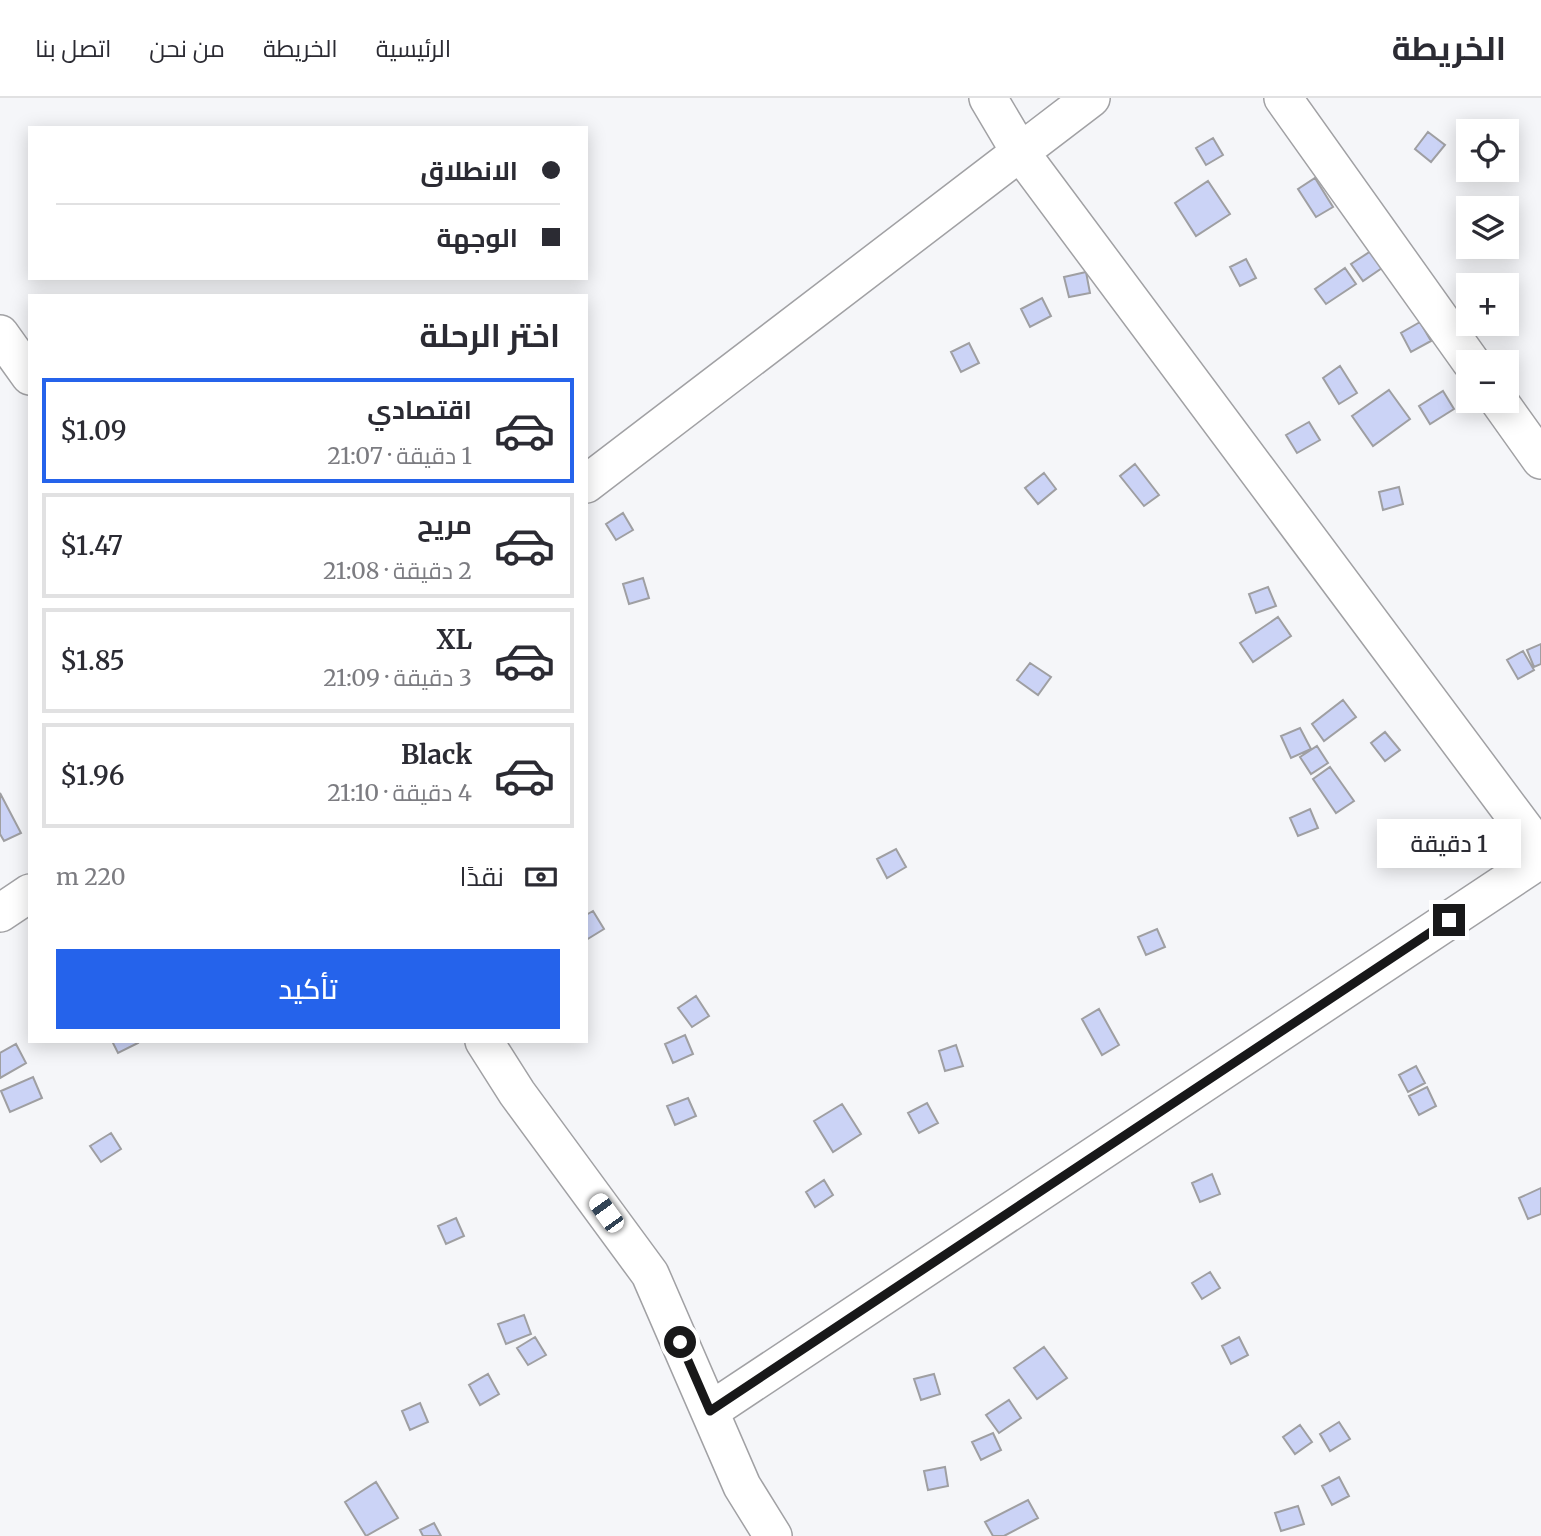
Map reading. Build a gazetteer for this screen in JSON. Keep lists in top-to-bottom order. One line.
{"page":{"header":"الخريطة","nav":["الرئيسية","الخريطة","من نحن","اتصل بنا"],"map_buttons":["+","−"],"banner":["الانطلاق","الوجهة"],"heading":"اختر الرحلة","list":[{"name":"اقتصادي","note":"1 دقيقة · 21:07","value":"$1.09"},{"name":"مريح","note":"2 دقيقة · 21:08","value":"$1.47"},{"name":"XL","note":"3 دقيقة · 21:09","value":"$1.85"},{"name":"Black","note":"4 دقيقة · 21:10","value":"$1.96"}],"bubble":"1 دقيقة","pay":["نقدًا","220 m"],"buttons":"تأكيد"}}
